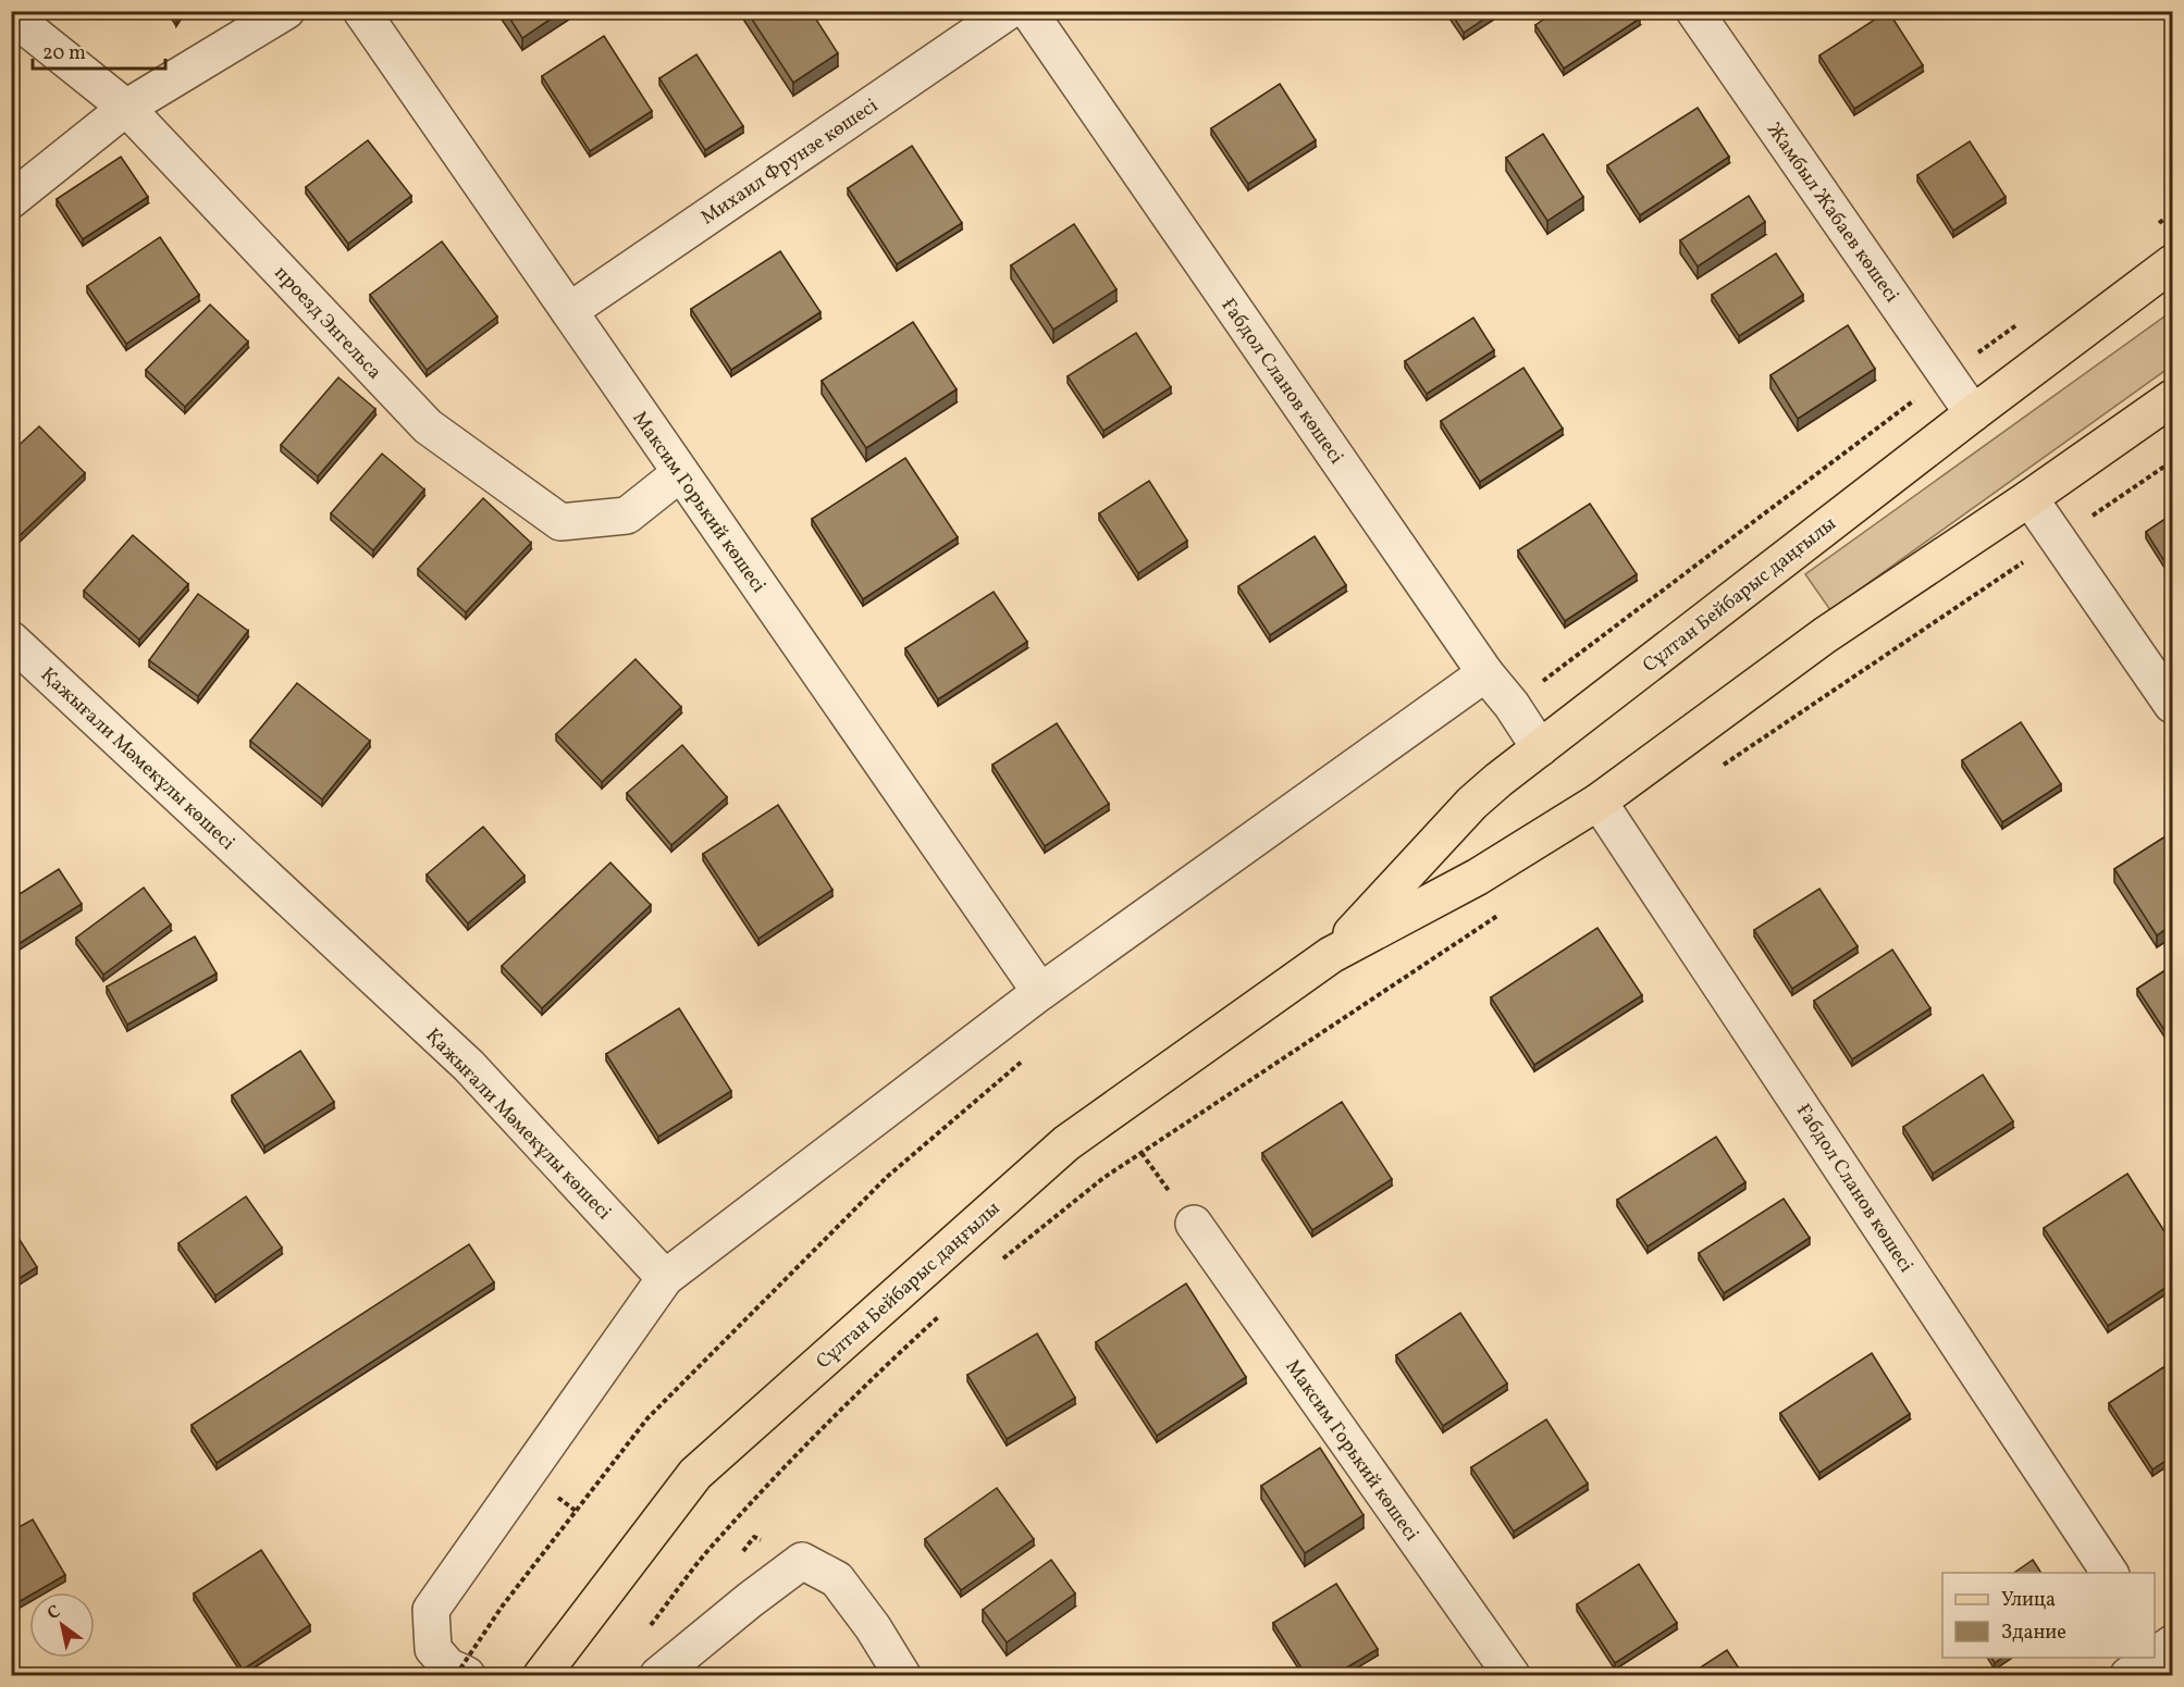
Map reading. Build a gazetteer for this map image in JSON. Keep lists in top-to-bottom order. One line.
{"streets":{"main road":["Сұлтан Бейбарыс даңғылы"],"street":["Михаил Фрунзе көшесі","Жамбыл Жабаев көшесі","проезд Энгельса","Ғабдол Сланов көшесі","Максим Горький көшесі","Қажығали Мәмекұлы көшесі"]},"crossings":[["Михаил Фрунзе көшесі","Максим Горький көшесі"],["Жамбыл Жабаев көшесі","Сұлтан Бейбарыс даңғылы"],["проезд Энгельса","Максим Горький көшесі"],["Ғабдол Сланов көшесі","Сұлтан Бейбарыс даңғылы"]],"legend":["Улица","Здание"],"scale_bar":"20 m","north":"top left"}
